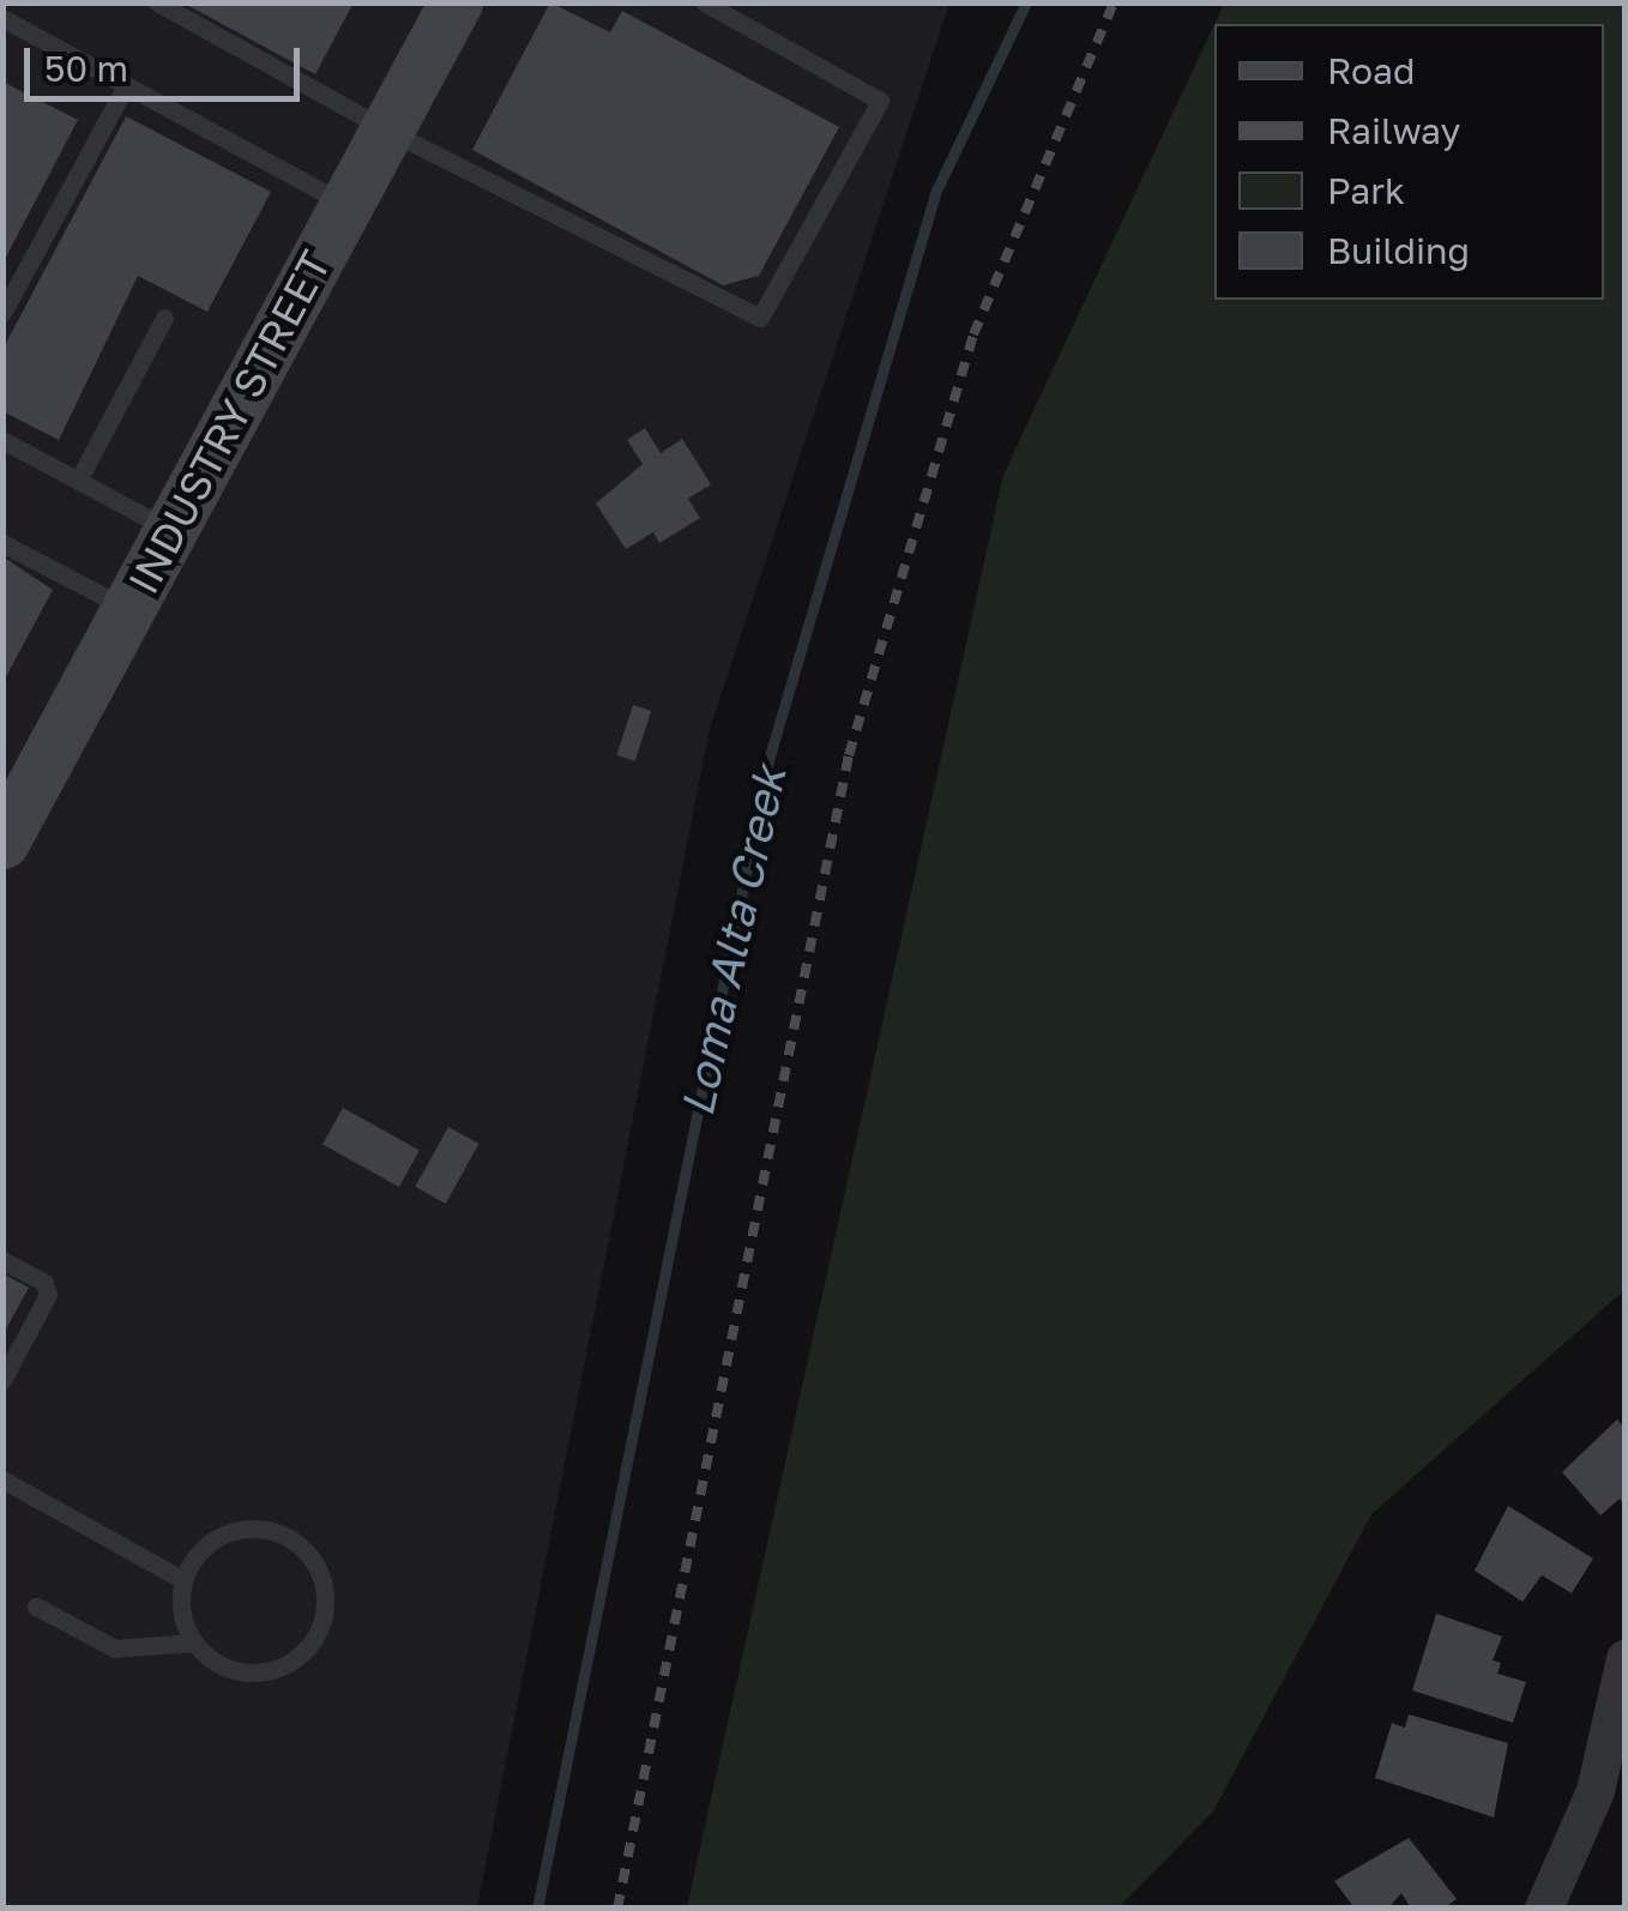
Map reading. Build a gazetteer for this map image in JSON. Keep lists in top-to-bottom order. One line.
{"streets":{"street":["INDUSTRY STREET"]},"water":["Loma Alta Creek"],"legend":["Road","Railway","Park","Building"],"scale_bar":"50 m"}
